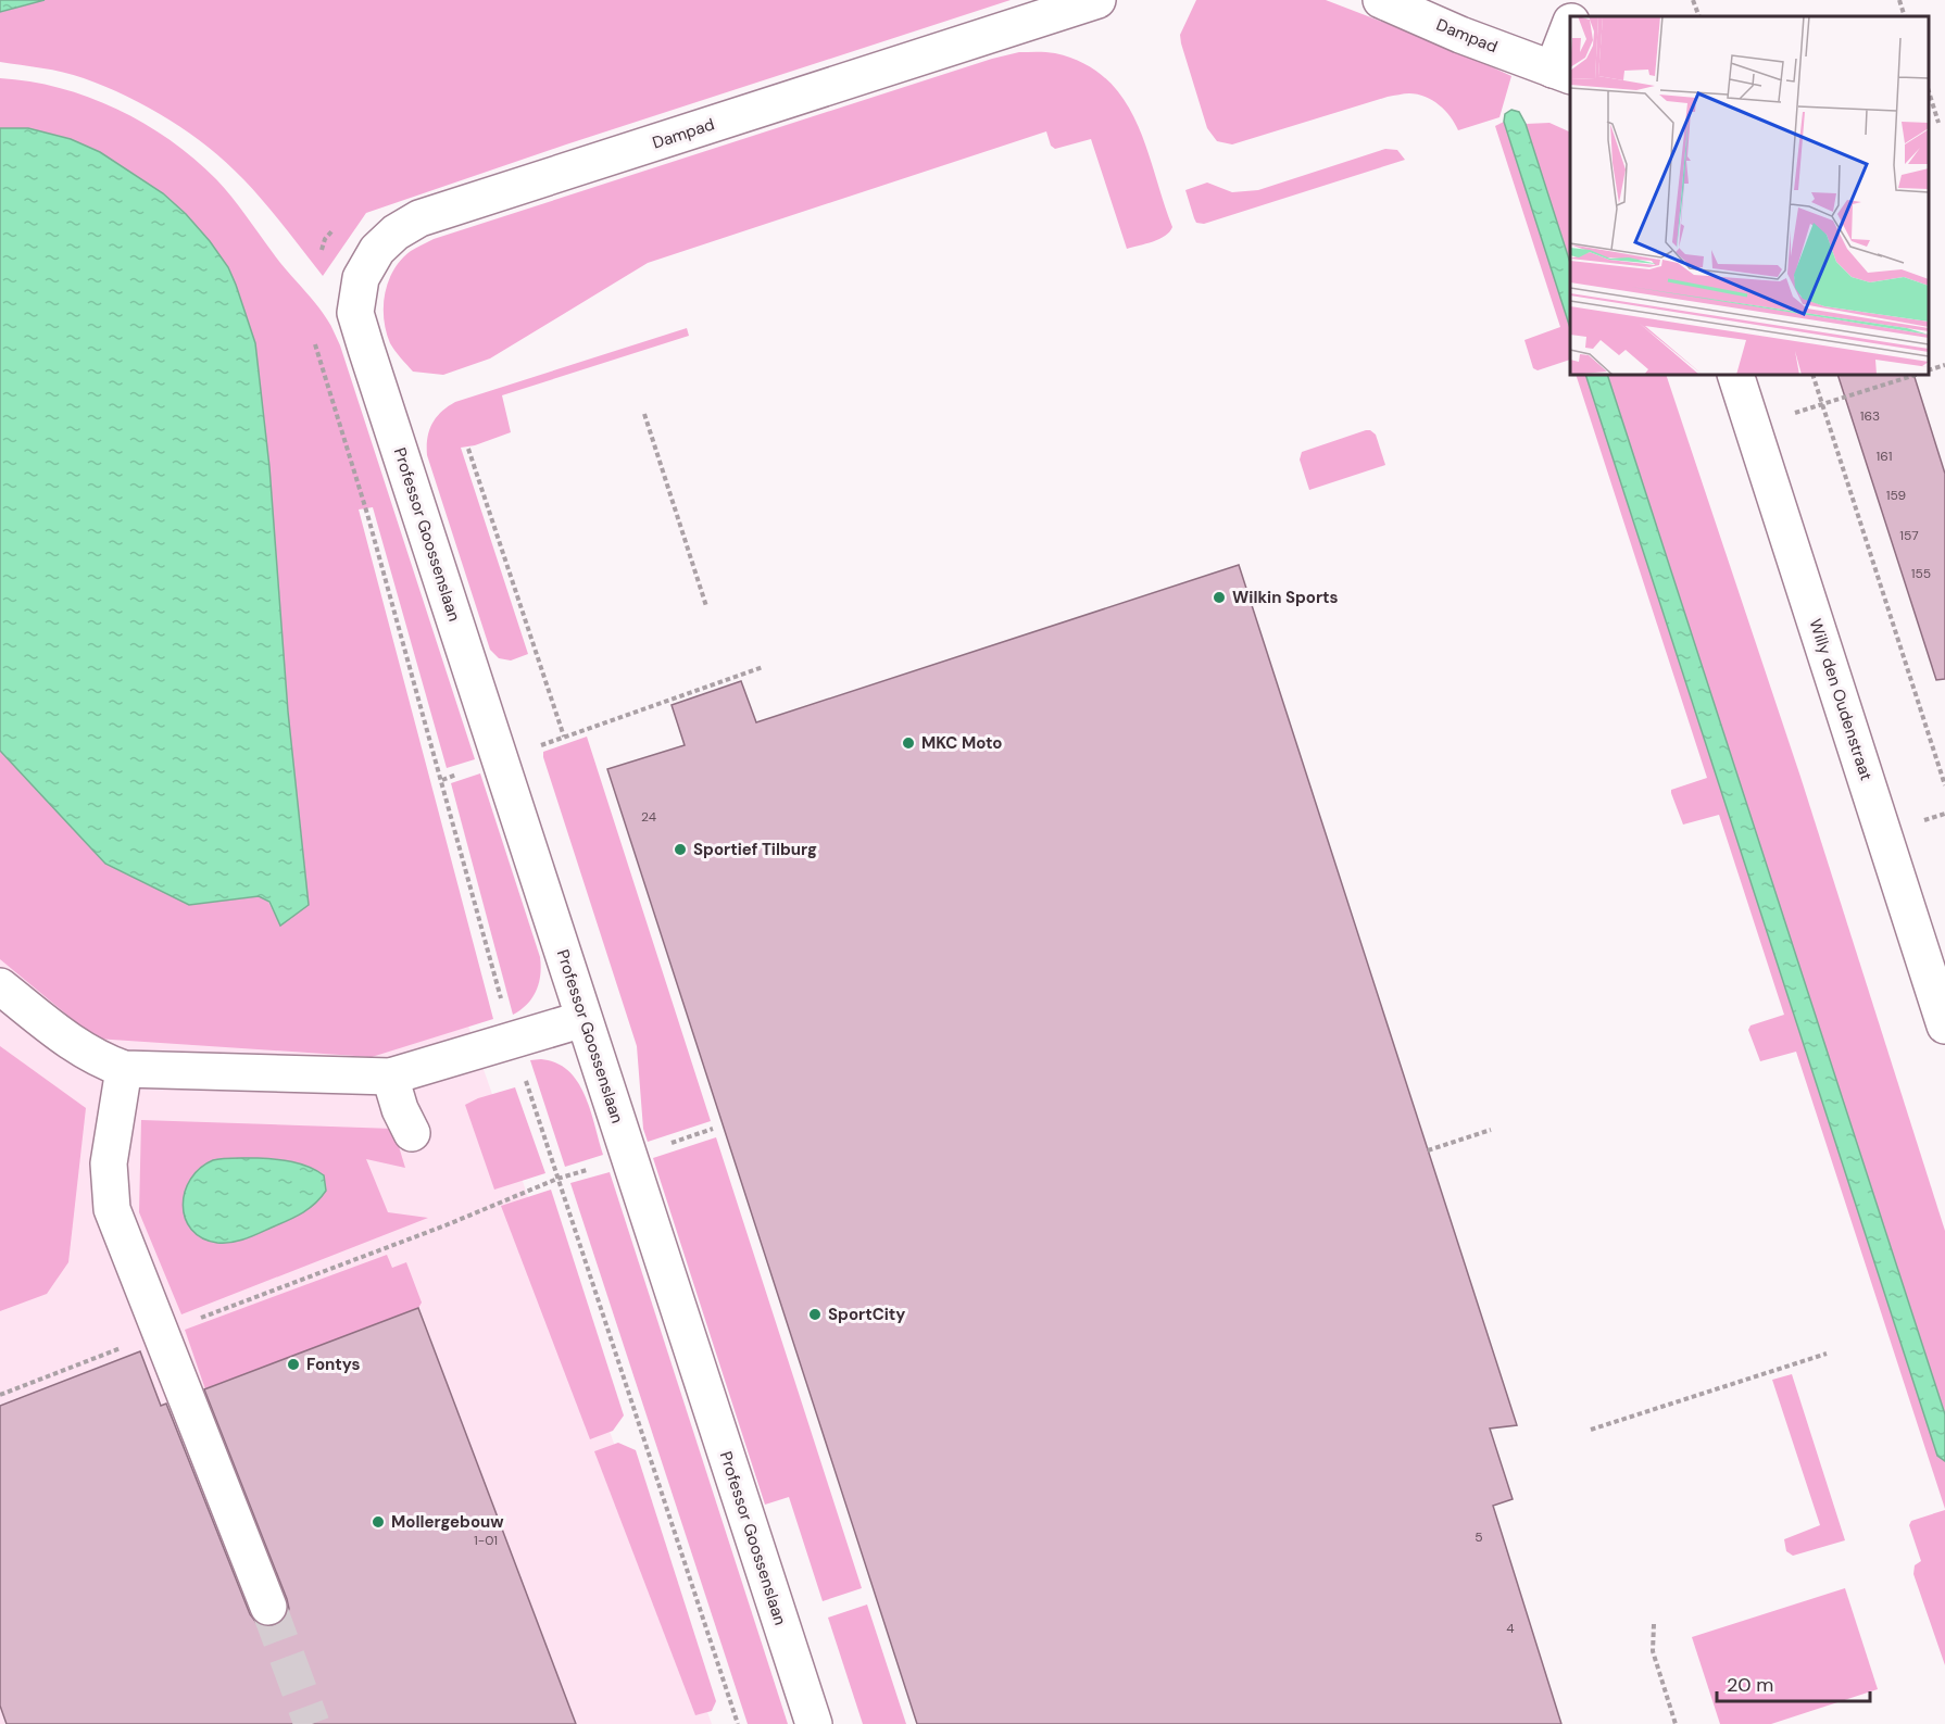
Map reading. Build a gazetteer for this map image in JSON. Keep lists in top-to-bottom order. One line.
{"streets":{"street":["Dampad","Professor Goossenslaan","Willy den Oudenstraat"]},"crossings":[["Dampad","Professor Goossenslaan"]],"places":["Wilkin Sports","MKC Moto","Sportief Tilburg","SportCity","Fontys","Mollergebouw"],"house_numbers":["163","161","159","157","155","24","5","1-01","4"],"scale_bar":"20 m"}
